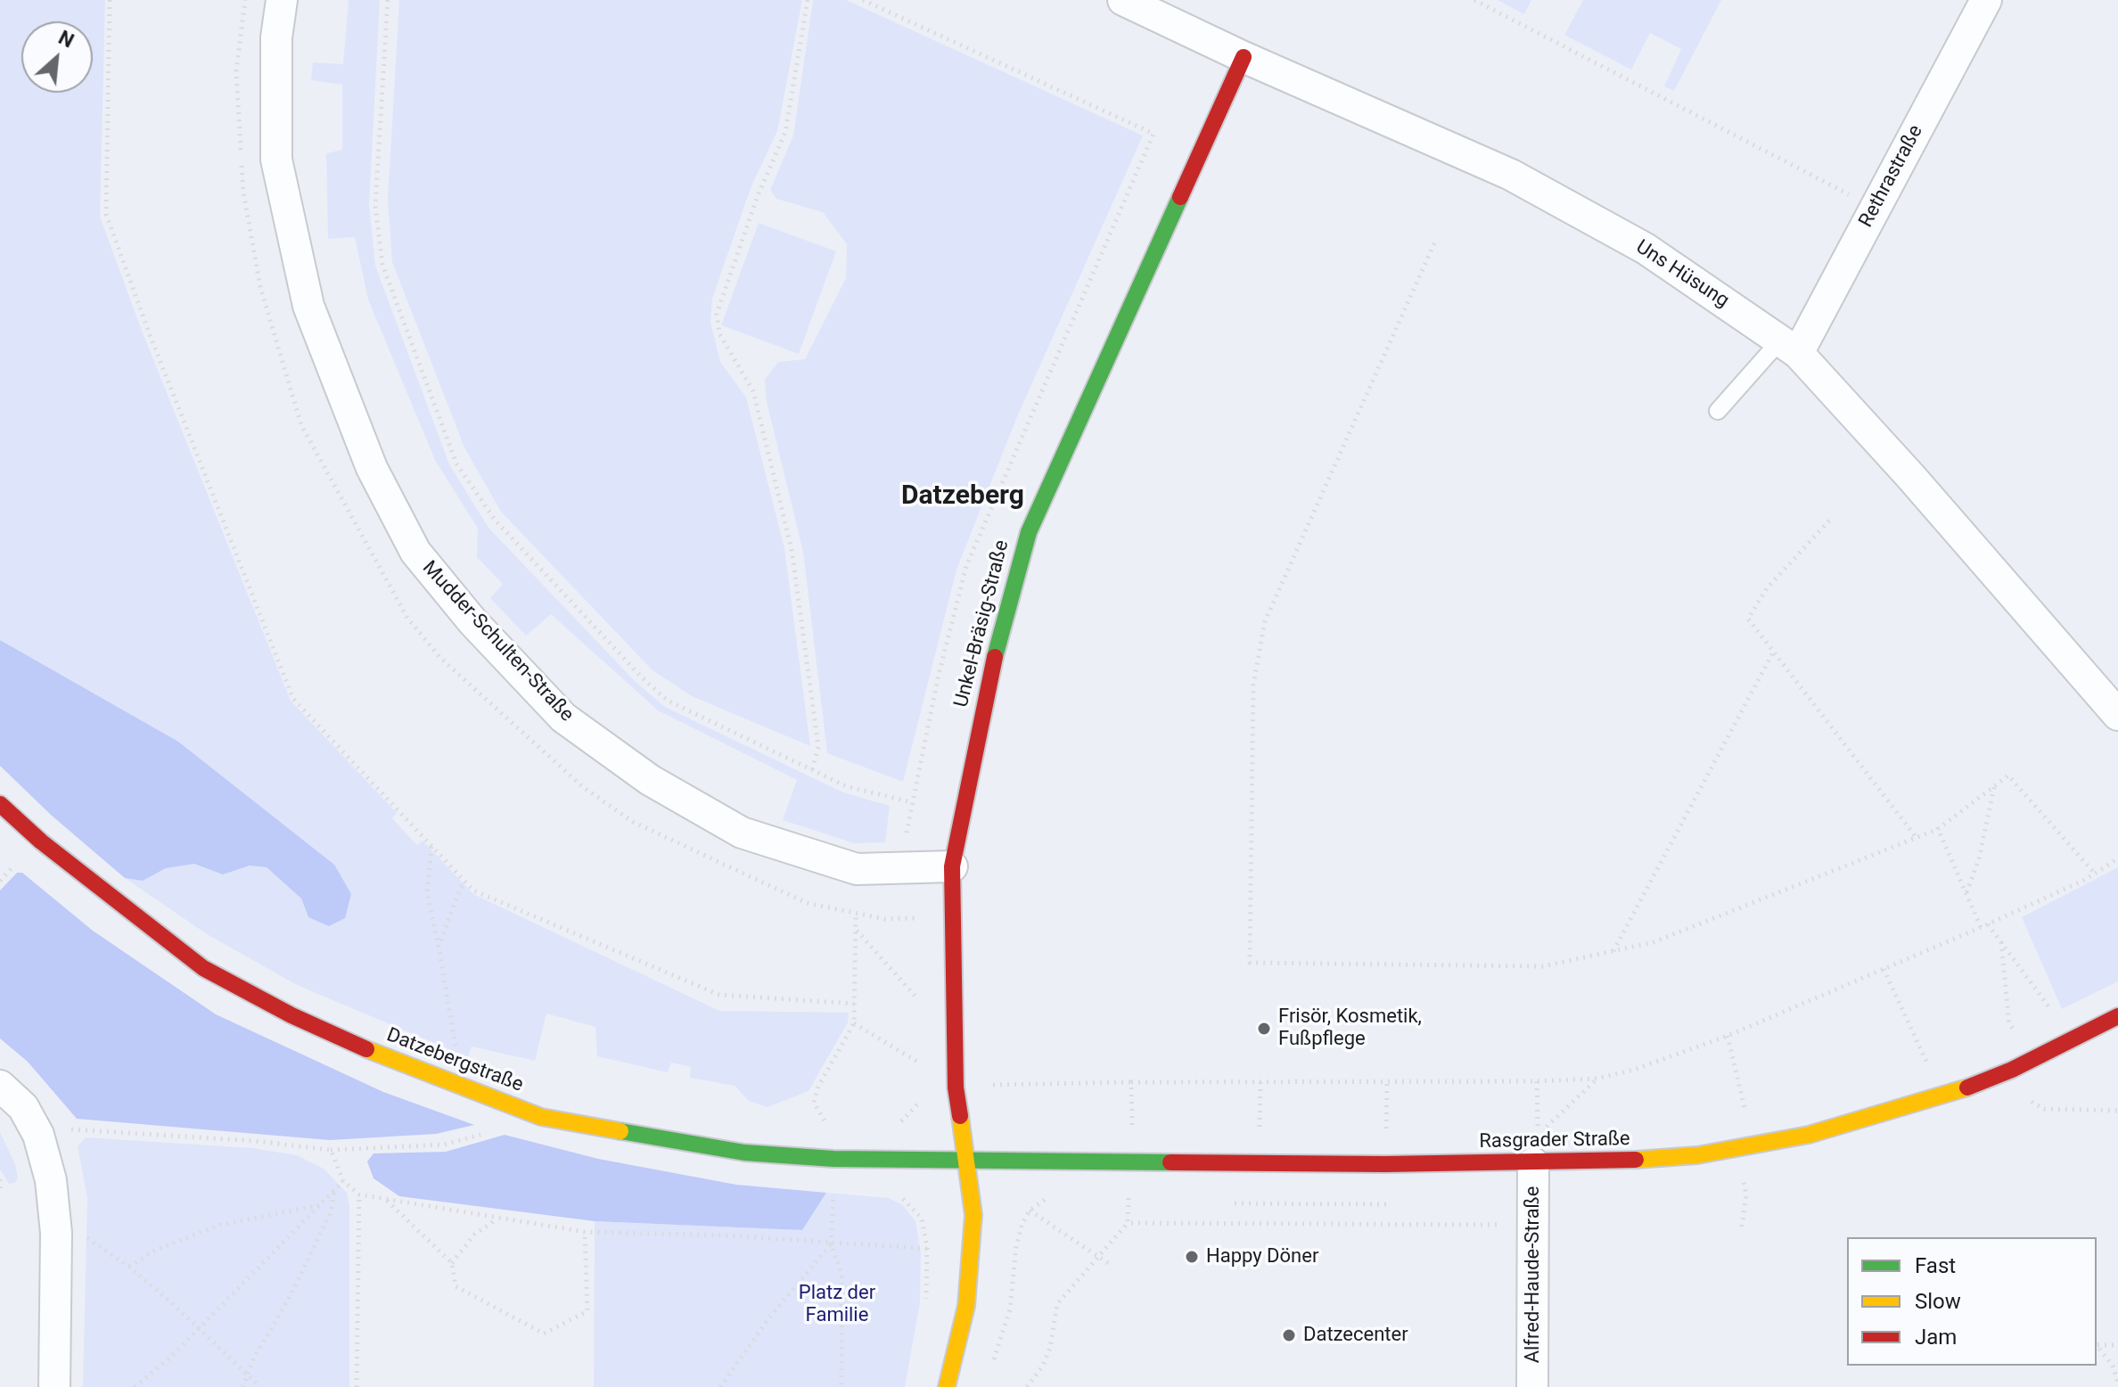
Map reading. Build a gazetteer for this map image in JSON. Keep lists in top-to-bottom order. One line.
{"streets":{"street":["Rethrastraße","Uns Hüsung","Unkel-Bräsig-Straße","Mudder-Schulten-Straße","Datzebergstraße","Rasgrader Straße","Alfred-Haude-Straße"]},"crossings":[["Rethrastraße","Uns Hüsung"],["Uns Hüsung","Unkel-Bräsig-Straße"],["Unkel-Bräsig-Straße","Mudder-Schulten-Straße"],["Unkel-Bräsig-Straße","Datzebergstraße"],["Unkel-Bräsig-Straße","Rasgrader Straße"],["Datzebergstraße","Rasgrader Straße"],["Rasgrader Straße","Alfred-Haude-Straße"]],"districts":["Datzeberg"],"parks":["Platz der Familie"],"places":["Frisör, Kosmetik, Fußpflege","Happy Döner","Datzecenter"],"legend":["Fast","Slow","Jam"],"north":"top right"}
